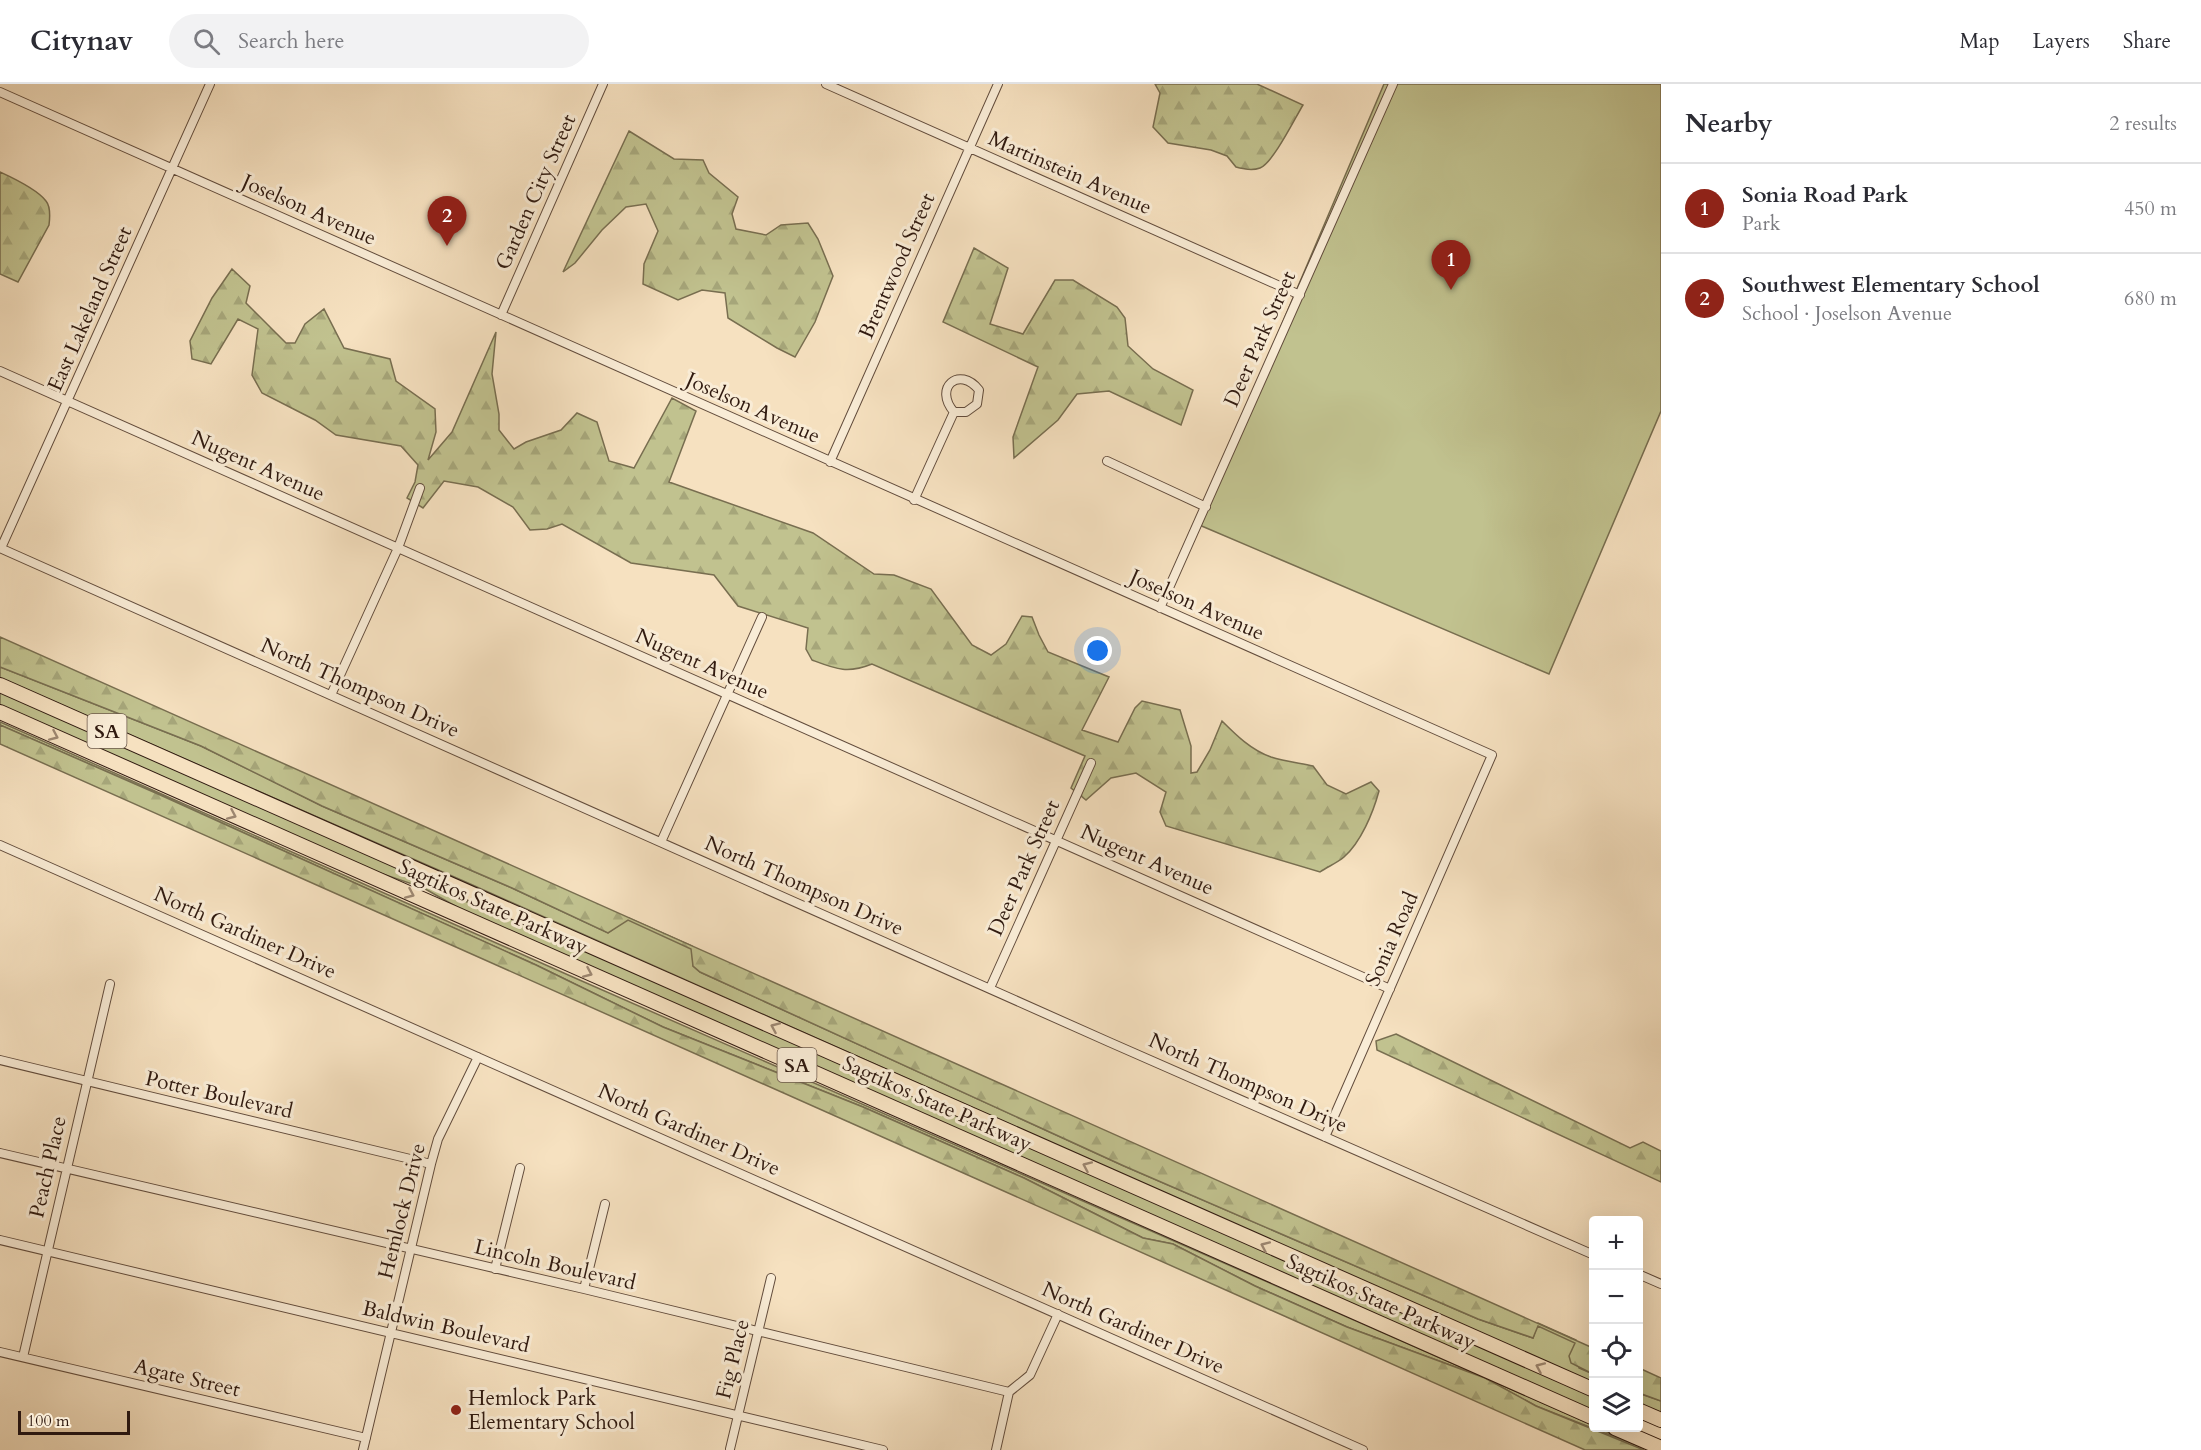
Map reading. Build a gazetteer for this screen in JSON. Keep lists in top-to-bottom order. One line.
{"streets":{"highway":["SA","Sagtikos State Parkway"],"street":["Martinstein Avenue","Garden City Street","Joselson Avenue","Brentwood Street","East Lakeland Street","Deer Park Street","Nugent Avenue","North Thompson Drive","North Gardiner Drive","Sonia Road","Potter Boulevard","Peach Place","Hemlock Drive","Lincoln Boulevard","Baldwin Boulevard","Fig Place","Agate Street"]},"crossings":[["Martinstein Avenue","Brentwood Street"],["Martinstein Avenue","Deer Park Street"],["Garden City Street","Joselson Avenue"],["Joselson Avenue","Brentwood Street"],["Joselson Avenue","East Lakeland Street"],["Joselson Avenue","Deer Park Street"],["Joselson Avenue","Sonia Road"],["East Lakeland Street","Nugent Avenue"],["East Lakeland Street","North Thompson Drive"],["Deer Park Street","Nugent Avenue"],["Deer Park Street","North Thompson Drive"],["Nugent Avenue","Sonia Road"],["North Thompson Drive","Sonia Road"],["North Gardiner Drive","Hemlock Drive"],["Potter Boulevard","Peach Place"],["Potter Boulevard","Hemlock Drive"],["Peach Place","Lincoln Boulevard"],["Peach Place","Baldwin Boulevard"],["Peach Place","Agate Street"],["Hemlock Drive","Lincoln Boulevard"],["Hemlock Drive","Baldwin Boulevard"],["Hemlock Drive","Agate Street"],["Lincoln Boulevard","Fig Place"],["Baldwin Boulevard","Fig Place"]],"places":["Hemlock Park Elementary School"],"scale_bar":"100 m","page":{"header":"Citynav","search":"Search here","nav":["Map","Layers","Share"],"heading":["Nearby","2 results"],"list":[{"mark":"1","name":"Sonia Road Park","note":"Park","value":"450 m"},{"mark":"2","name":"Southwest Elementary School","note":"School · Joselson Avenue","value":"680 m"}],"pins":["2","1"],"map_buttons":["+","−"],"scale":"100 m"}}
